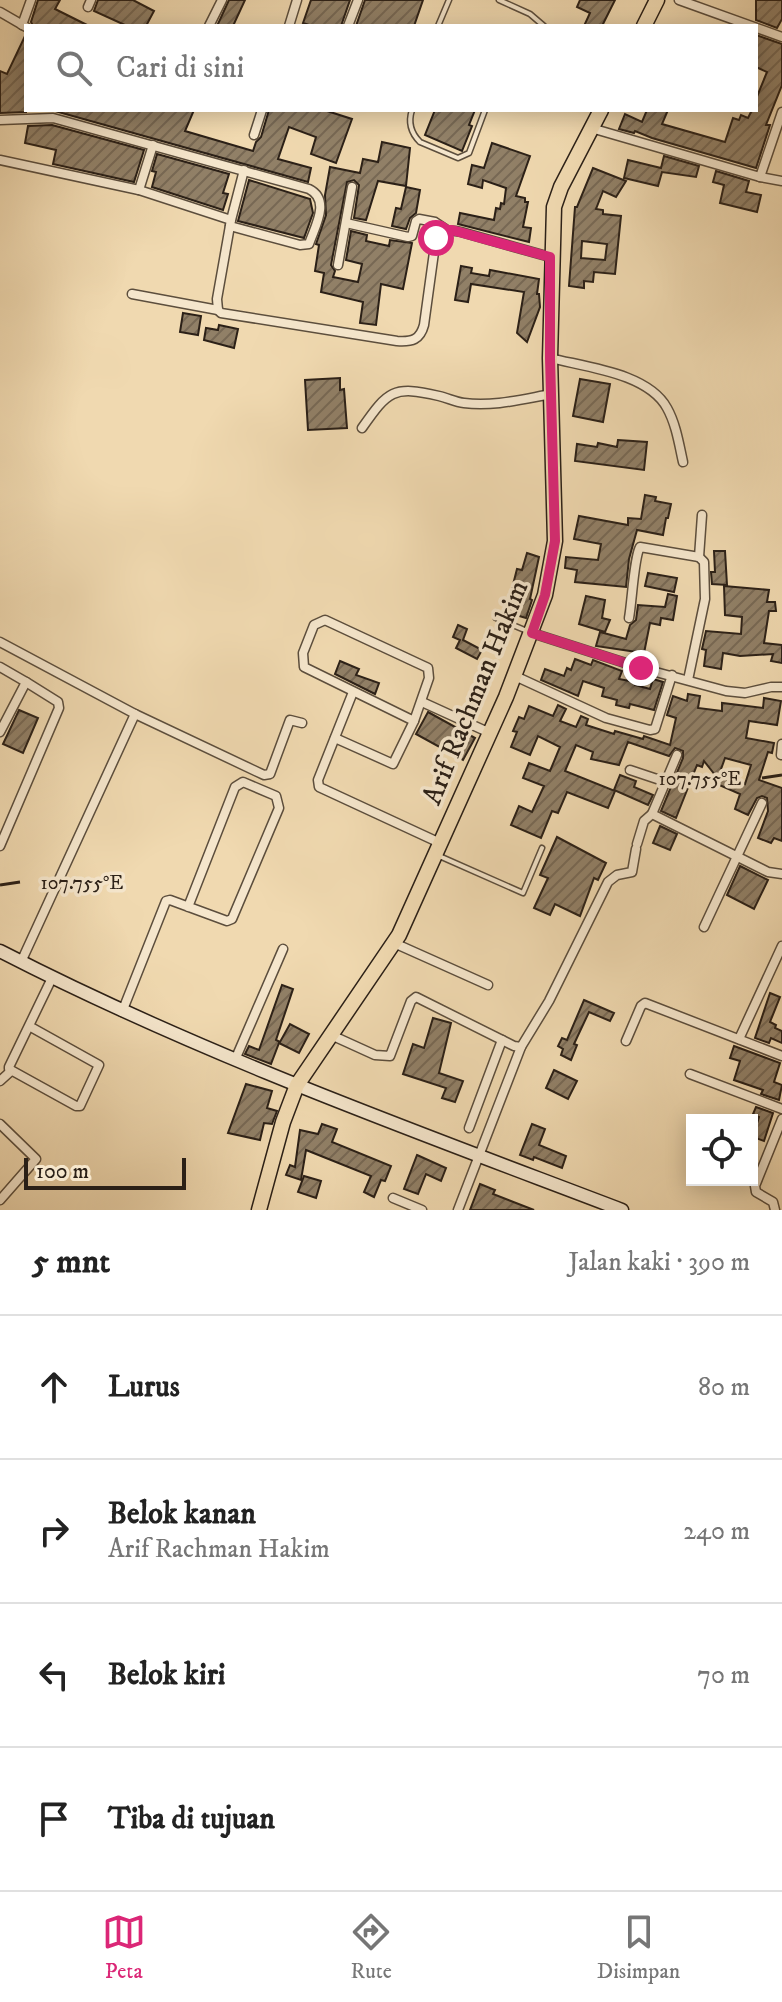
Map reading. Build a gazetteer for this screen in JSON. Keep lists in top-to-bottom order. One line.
{"streets":{"main road":["Arif Rachman Hakim"]},"scale_bar":"100 m","page":{"search":"Cari di sini","scale":"100 m","heading":["5 mnt","Jalan kaki · 390 m"],"list":[["Lurus","80 m"],["Belok kanan","Arif Rachman Hakim","240 m"],["Belok kiri","70 m"],"Tiba di tujuan"],"nav":["Peta","Rute","Disimpan"]},"coordinates":["107.755°E"]}
